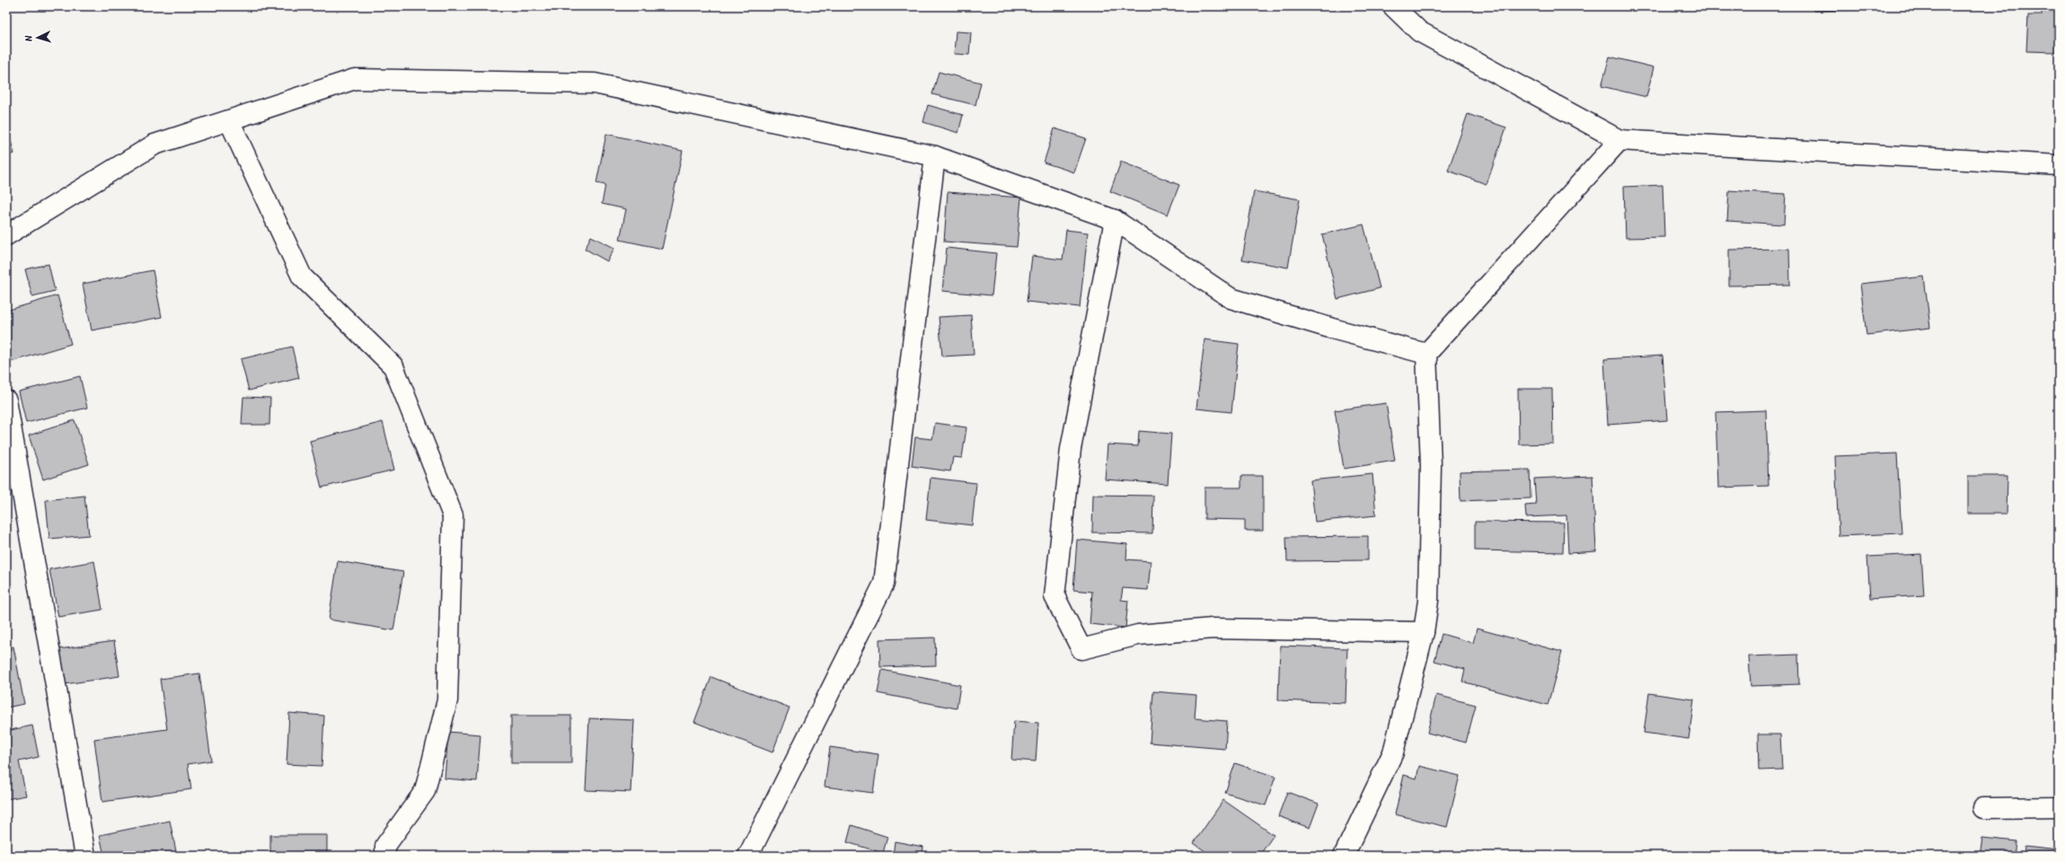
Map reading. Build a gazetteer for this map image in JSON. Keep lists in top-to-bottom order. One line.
{"north":"left"}
